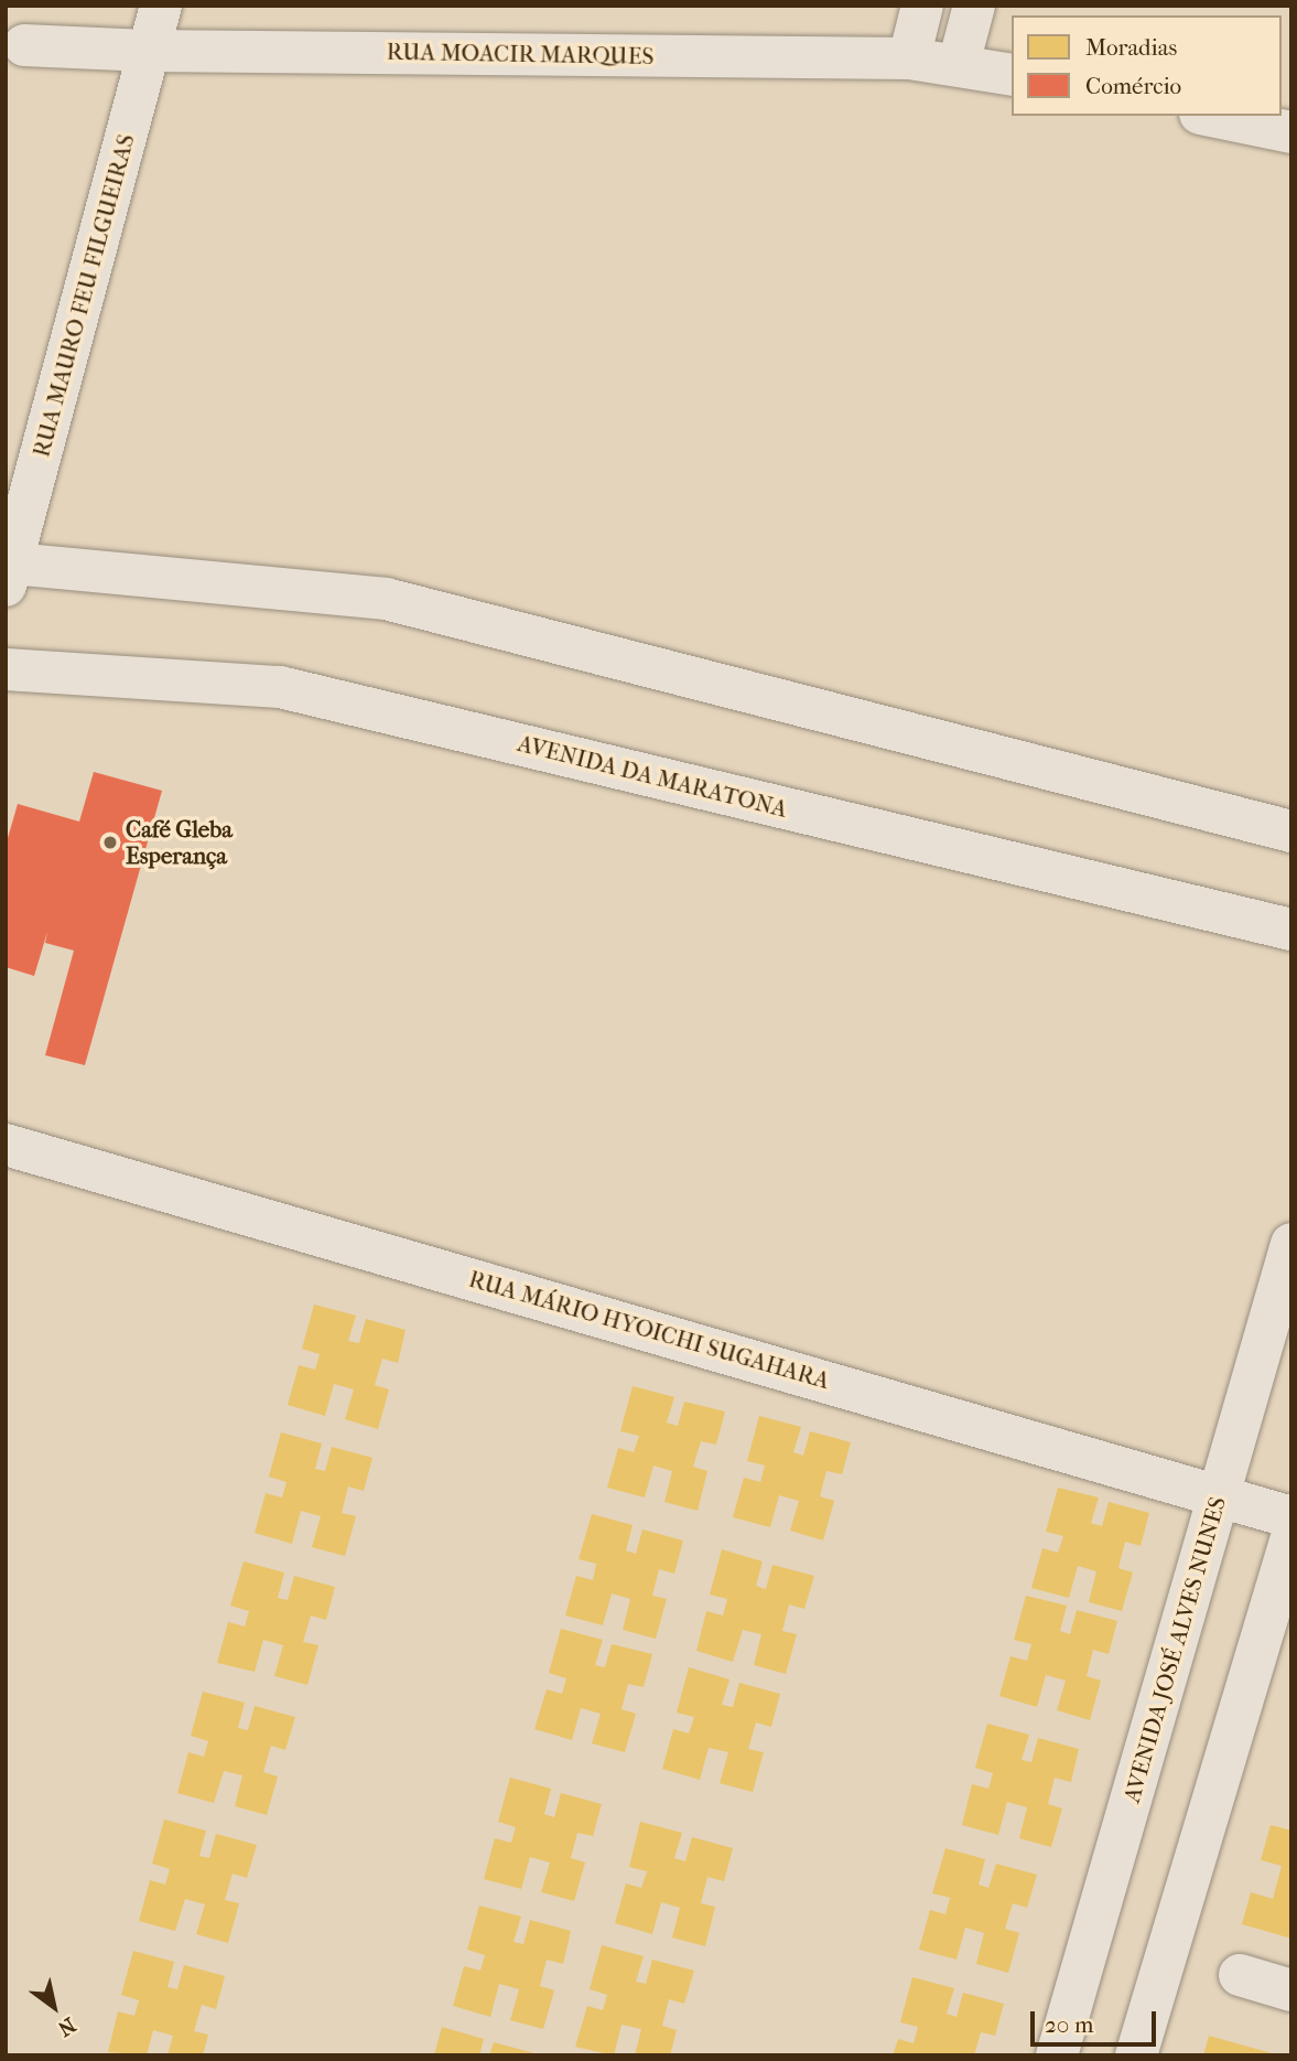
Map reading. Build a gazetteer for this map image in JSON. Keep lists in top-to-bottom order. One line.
{"streets":{"street":["RUA MOACIR MARQUES","RUA MAURO FEU FILGUEIRAS","AVENIDA DA MARATONA","RUA MÁRIO HYOICHI SUGAHARA","AVENIDA JOSÉ ALVES NUNES"]},"crossings":[["RUA MOACIR MARQUES","RUA MAURO FEU FILGUEIRAS"],["RUA MÁRIO HYOICHI SUGAHARA","AVENIDA JOSÉ ALVES NUNES"]],"places":["Café Gleba Esperança"],"legend":["Moradias","Comércio"],"scale_bar":"20 m","north":"bottom right"}
